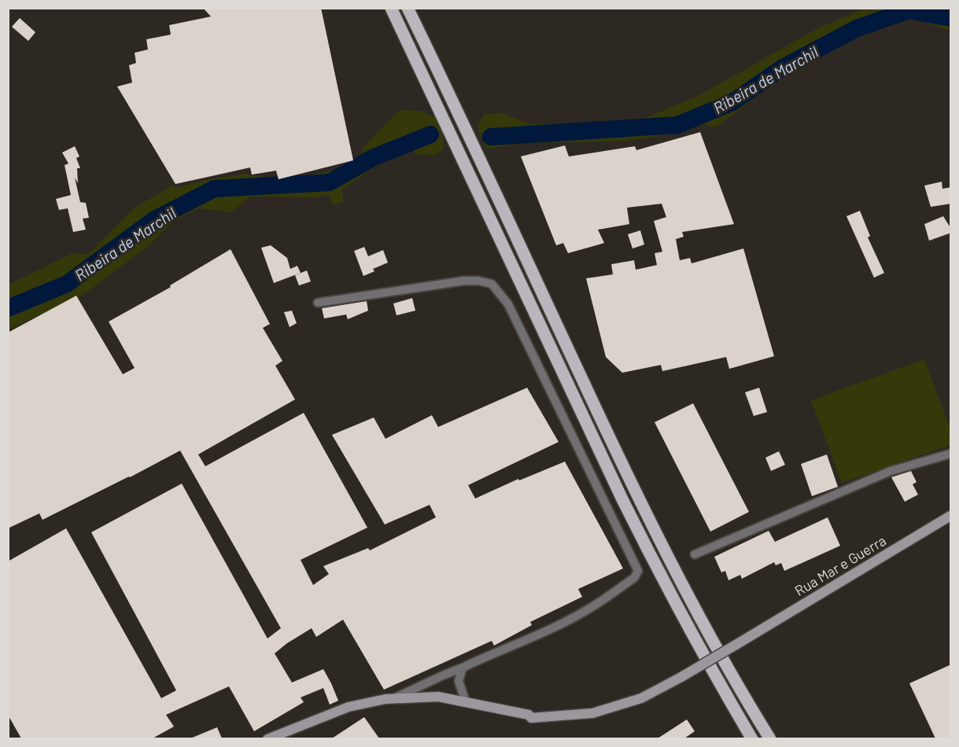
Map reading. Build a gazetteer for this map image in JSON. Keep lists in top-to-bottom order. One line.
{"streets":{"street":["Rua Mar e Guerra"]},"water":["Ribeira de Marchil"]}
